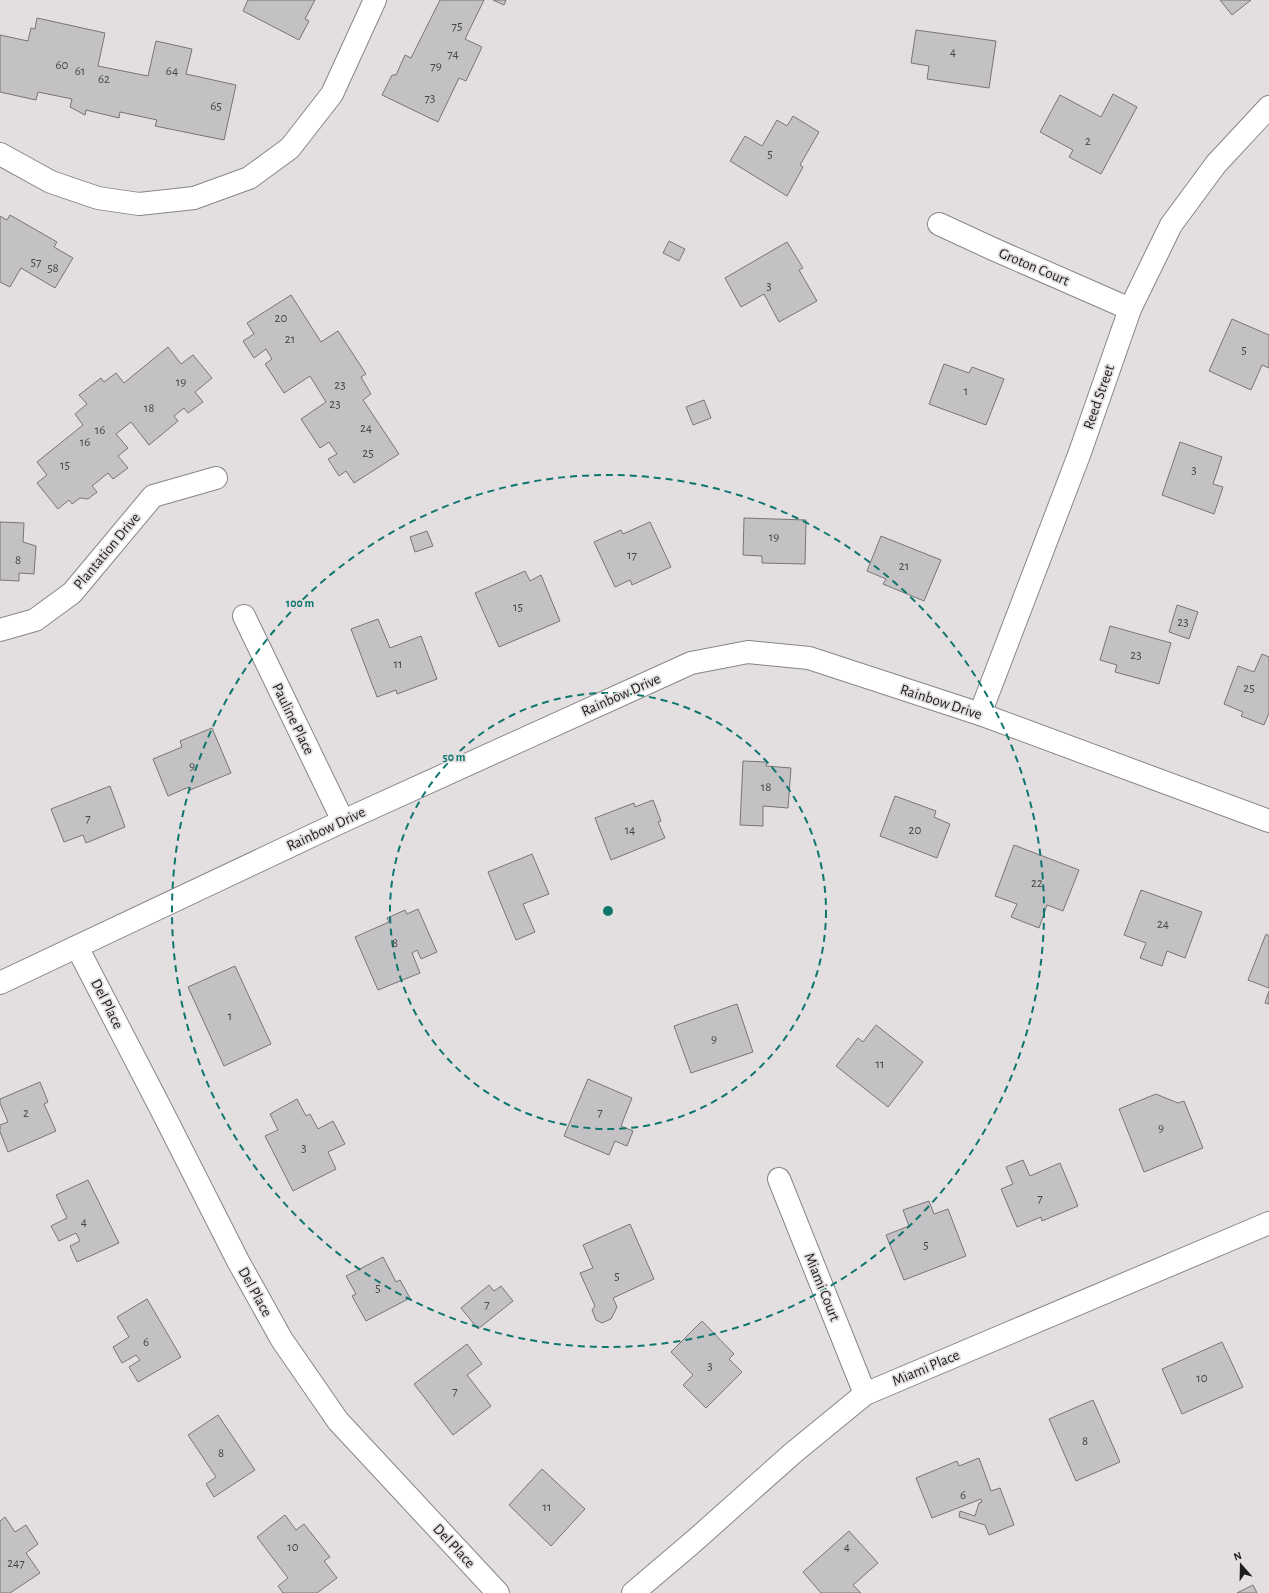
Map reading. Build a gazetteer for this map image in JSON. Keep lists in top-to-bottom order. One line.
{"streets":{"street":["Groton Court","Reed Street","Plantation Drive","Rainbow Drive","Pauline Place","Del Place","Miami Court","Miami Place"]},"crossings":[["Groton Court","Reed Street"],["Reed Street","Rainbow Drive"],["Rainbow Drive","Pauline Place"],["Rainbow Drive","Del Place"],["Miami Court","Miami Place"]],"house_numbers":["75","4","74","60","79","61","64","62","73","65","2","5","57","58","3","20","21","5","19","23","1","23","18","24","16","16","25","15","3","19","17","8","21","15","23","23","11","25","9","18","7","14","20","22","24","8","1","9","11","7","2","9","3","7","4","5","5","5","7","6","3","10","7","8","8","6","11","10","4","247"],"north":"top","rings":["100 m","50 m"]}
